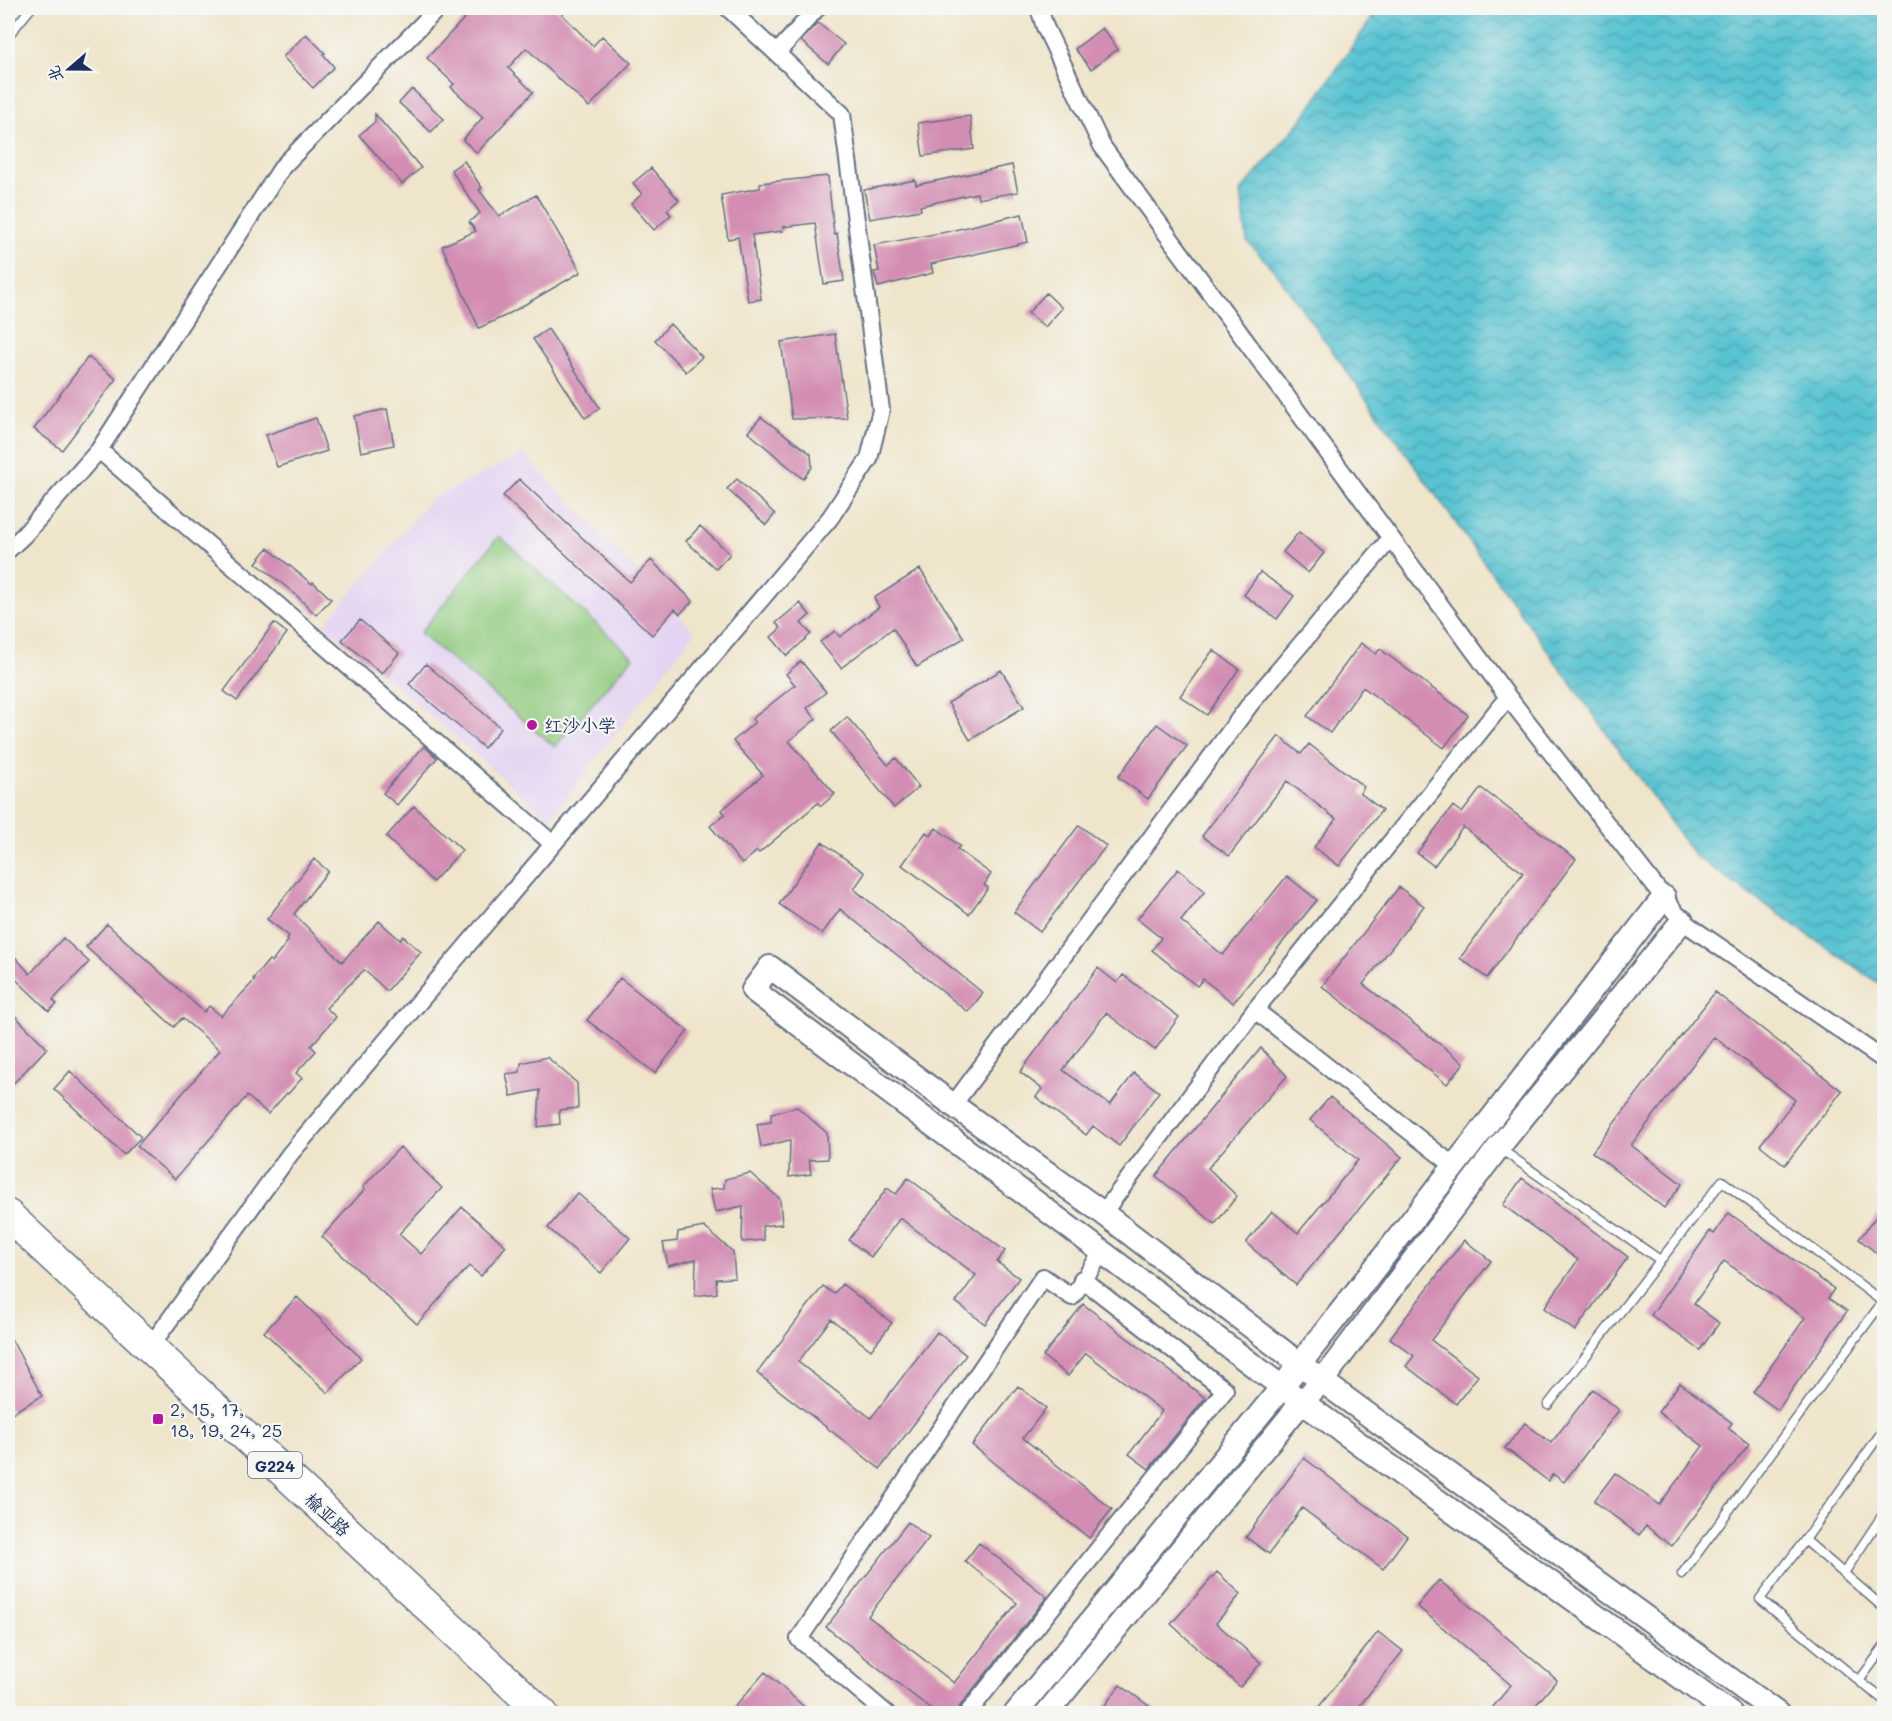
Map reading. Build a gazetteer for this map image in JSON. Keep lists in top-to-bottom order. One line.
{"streets":{"highway":["G224","榆亚路"]},"places":{"other":["红沙小学"],"transit":["2, 15, 17, 18, 19, 24, 25"]},"north":"left"}
